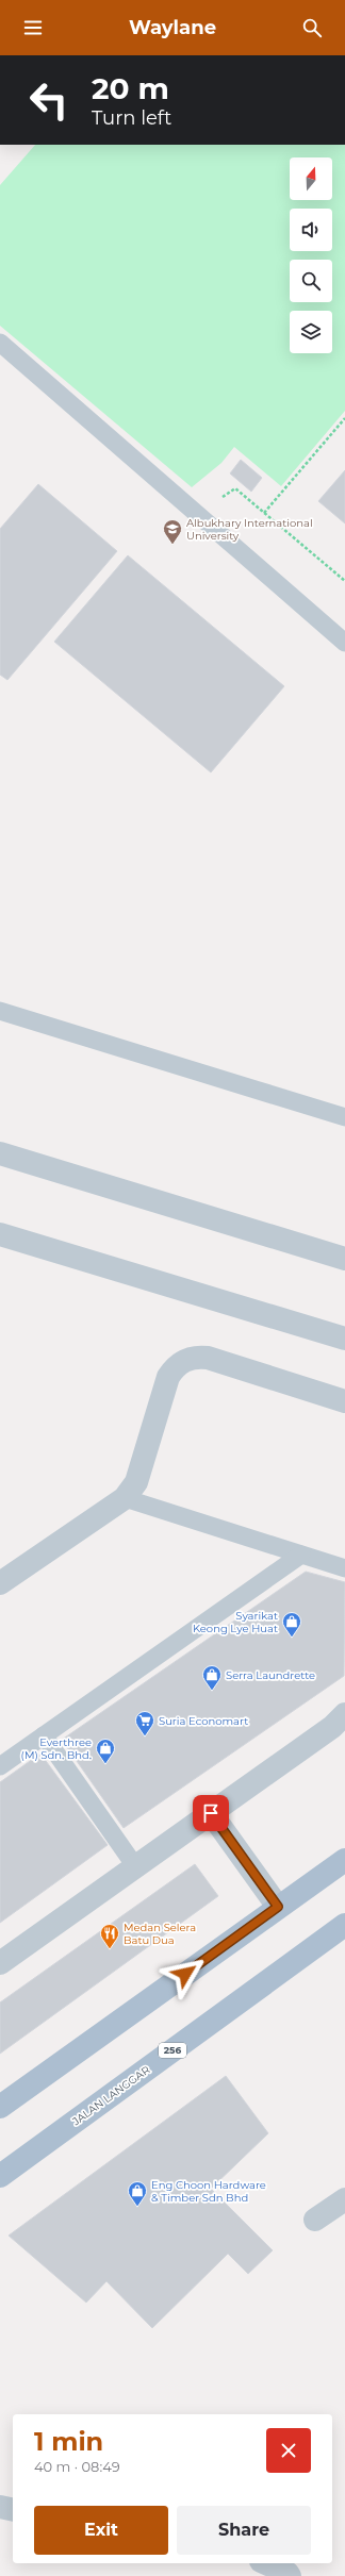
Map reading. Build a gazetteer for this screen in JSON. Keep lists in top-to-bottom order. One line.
{"streets":{"main road":["256","JALAN LANGGAR"]},"places":{"school or university":["Albukhary International University"],"shop":["Syarikat Keong Lye Huat","Serra Laundrette","Everthree (M) Sdn. Bhd.","Eng Choon Hardware & Timber Sdn Bhd"],"supermarket":["Suria Economart"],"restaurant":["Medan Selera Batu Dua"]},"north":"top","page":{"header":"Waylane","turn":["20 m","Turn left"],"heading":["1 min","40 m · 08:49"],"buttons":["Exit","Share"]}}
